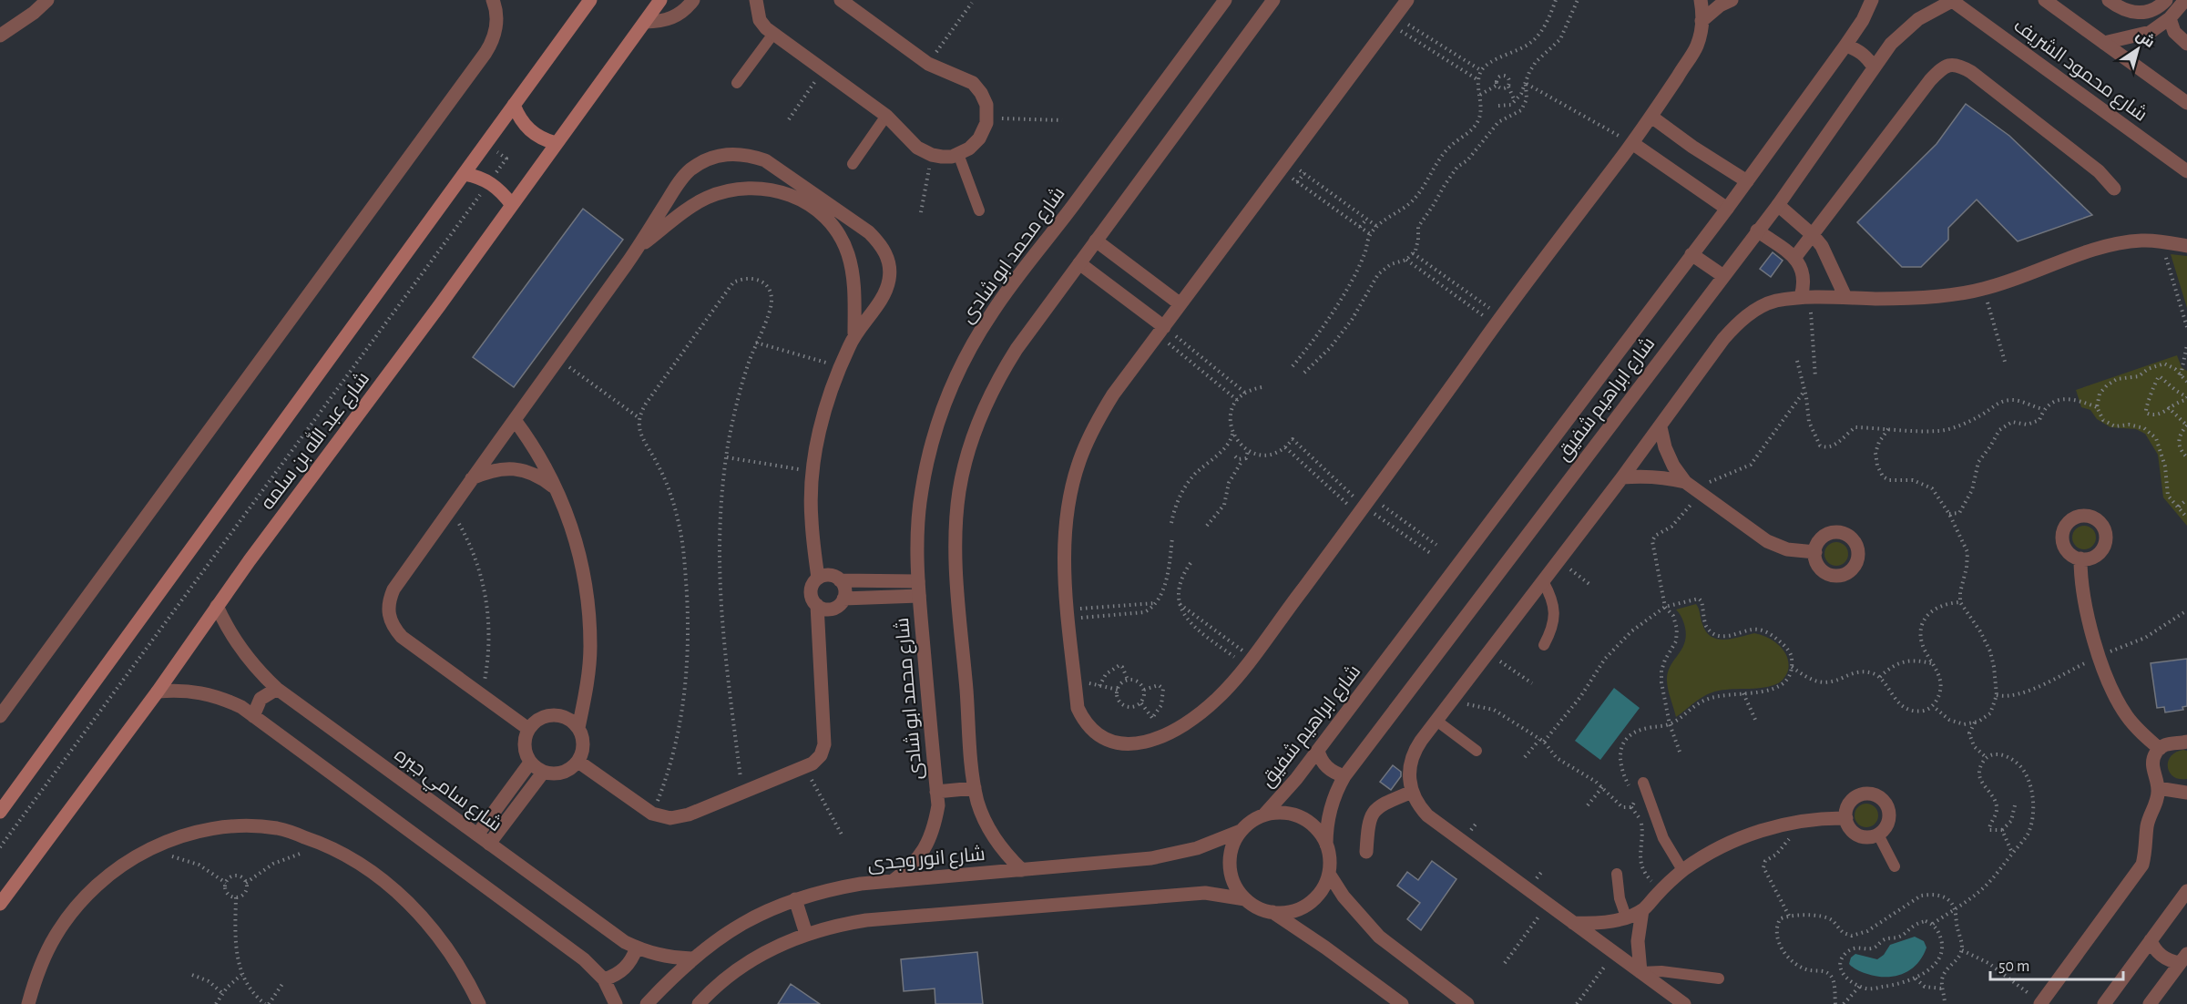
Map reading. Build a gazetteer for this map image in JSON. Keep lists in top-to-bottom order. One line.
{"streets":{"main road":["شارع عبد الله بن سلمه"],"street":["شارع محمود الشريف","شارع محمد ابو شادى","شارع ابراهيم شفيق","شارع سامي جبره","شارع انور وجدى"]},"crossings":[["شارع محمود الشريف","شارع ابراهيم شفيق"],["شارع محمد ابو شادى","شارع انور وجدى"],["شارع ابراهيم شفيق","شارع انور وجدى"],["شارع عبد الله بن سلمه","شارع سامي جبره"],["شارع سامي جبره","شارع انور وجدى"]],"scale_bar":"50 m","north":"top right"}
